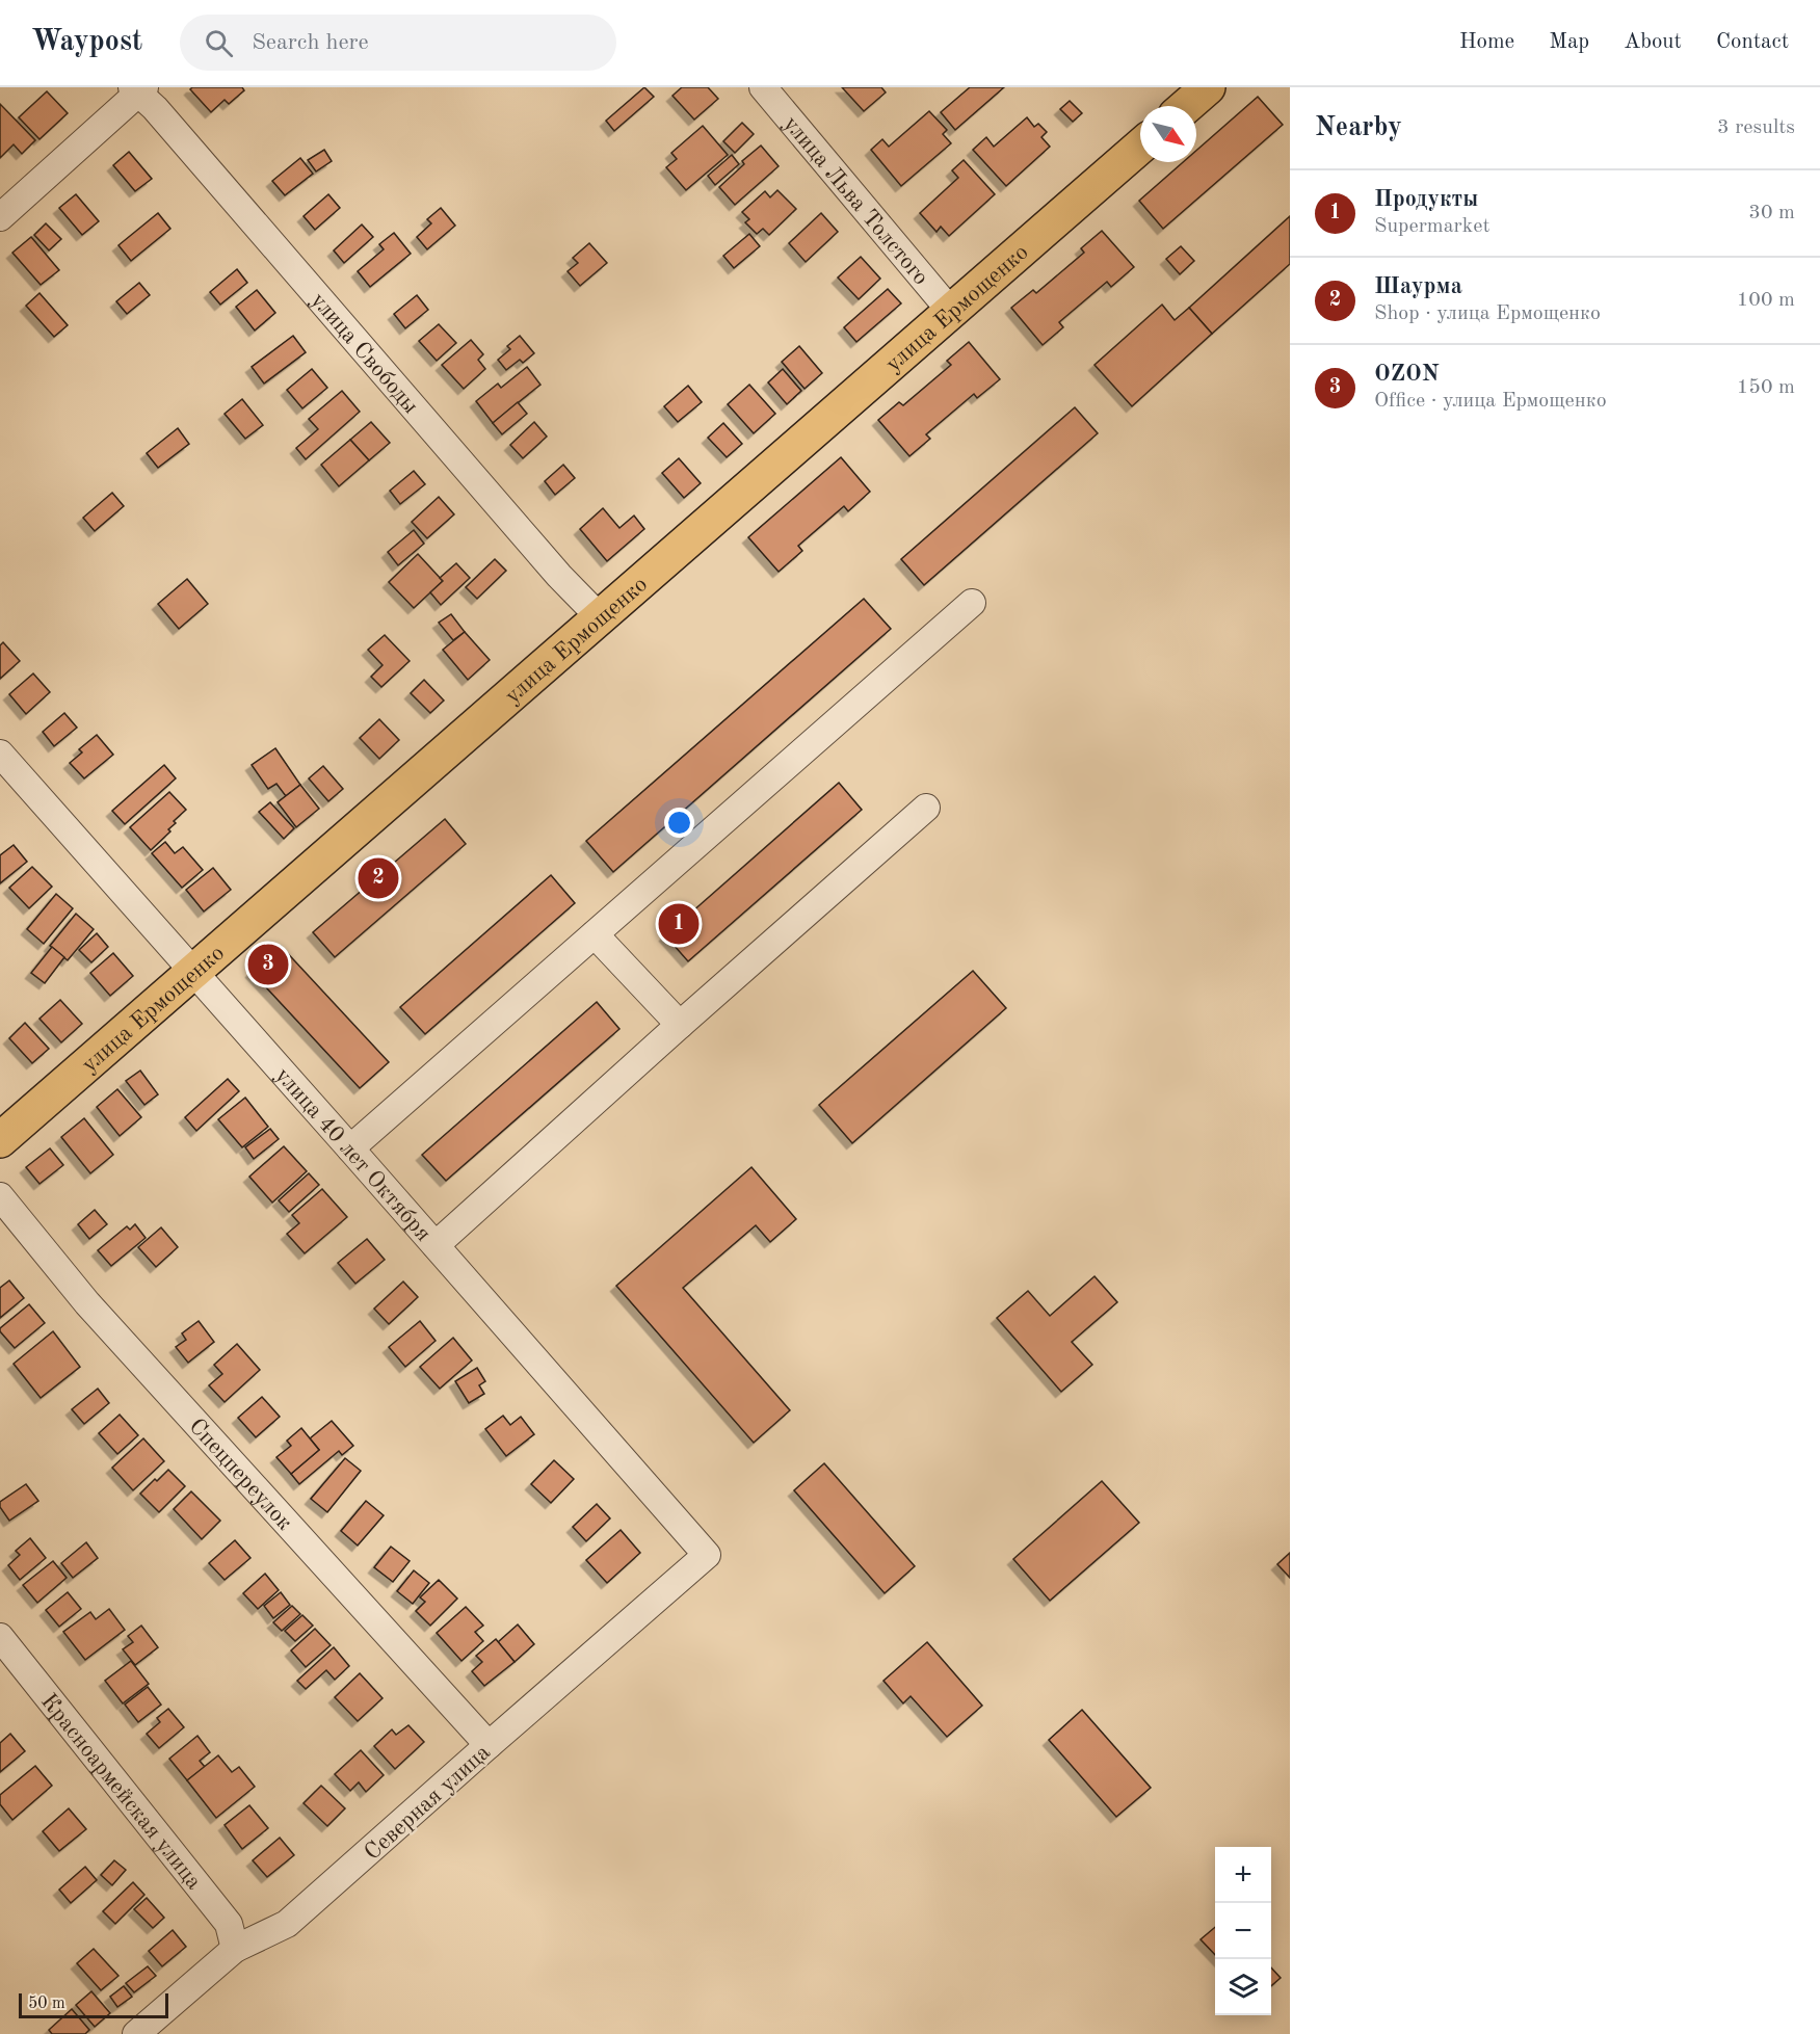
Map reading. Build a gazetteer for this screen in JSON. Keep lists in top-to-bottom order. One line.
{"streets":{"highway":["улица Ермощенко"],"street":["улица Льва Толстого","улица Свободы","улица 40 лет Октября","Спецпереулок","Красноармейская улица","Северная улица"]},"crossings":[["улица Льва Толстого","улица Ермощенко"],["улица Ермощенко","улица Свободы"],["улица Ермощенко","улица 40 лет Октября"],["улица 40 лет Октября","Северная улица"],["Спецпереулок","Северная улица"],["Красноармейская улица","Северная улица"]],"scale_bar":"50 m","north":"bottom right","page":{"header":"Waypost","search":"Search here","nav":["Home","Map","About","Contact"],"heading":["Nearby","3 results"],"list":[{"mark":"1","name":"Продукты","note":"Supermarket","value":"30 m"},{"mark":"2","name":"Шаурма","note":"Shop · улица Ермощенко","value":"100 m"},{"mark":"3","name":"OZON","note":"Office · улица Ермощенко","value":"150 m"}],"pins":["2","1","3"],"map_buttons":["+","−"],"scale":"50 m"}}
